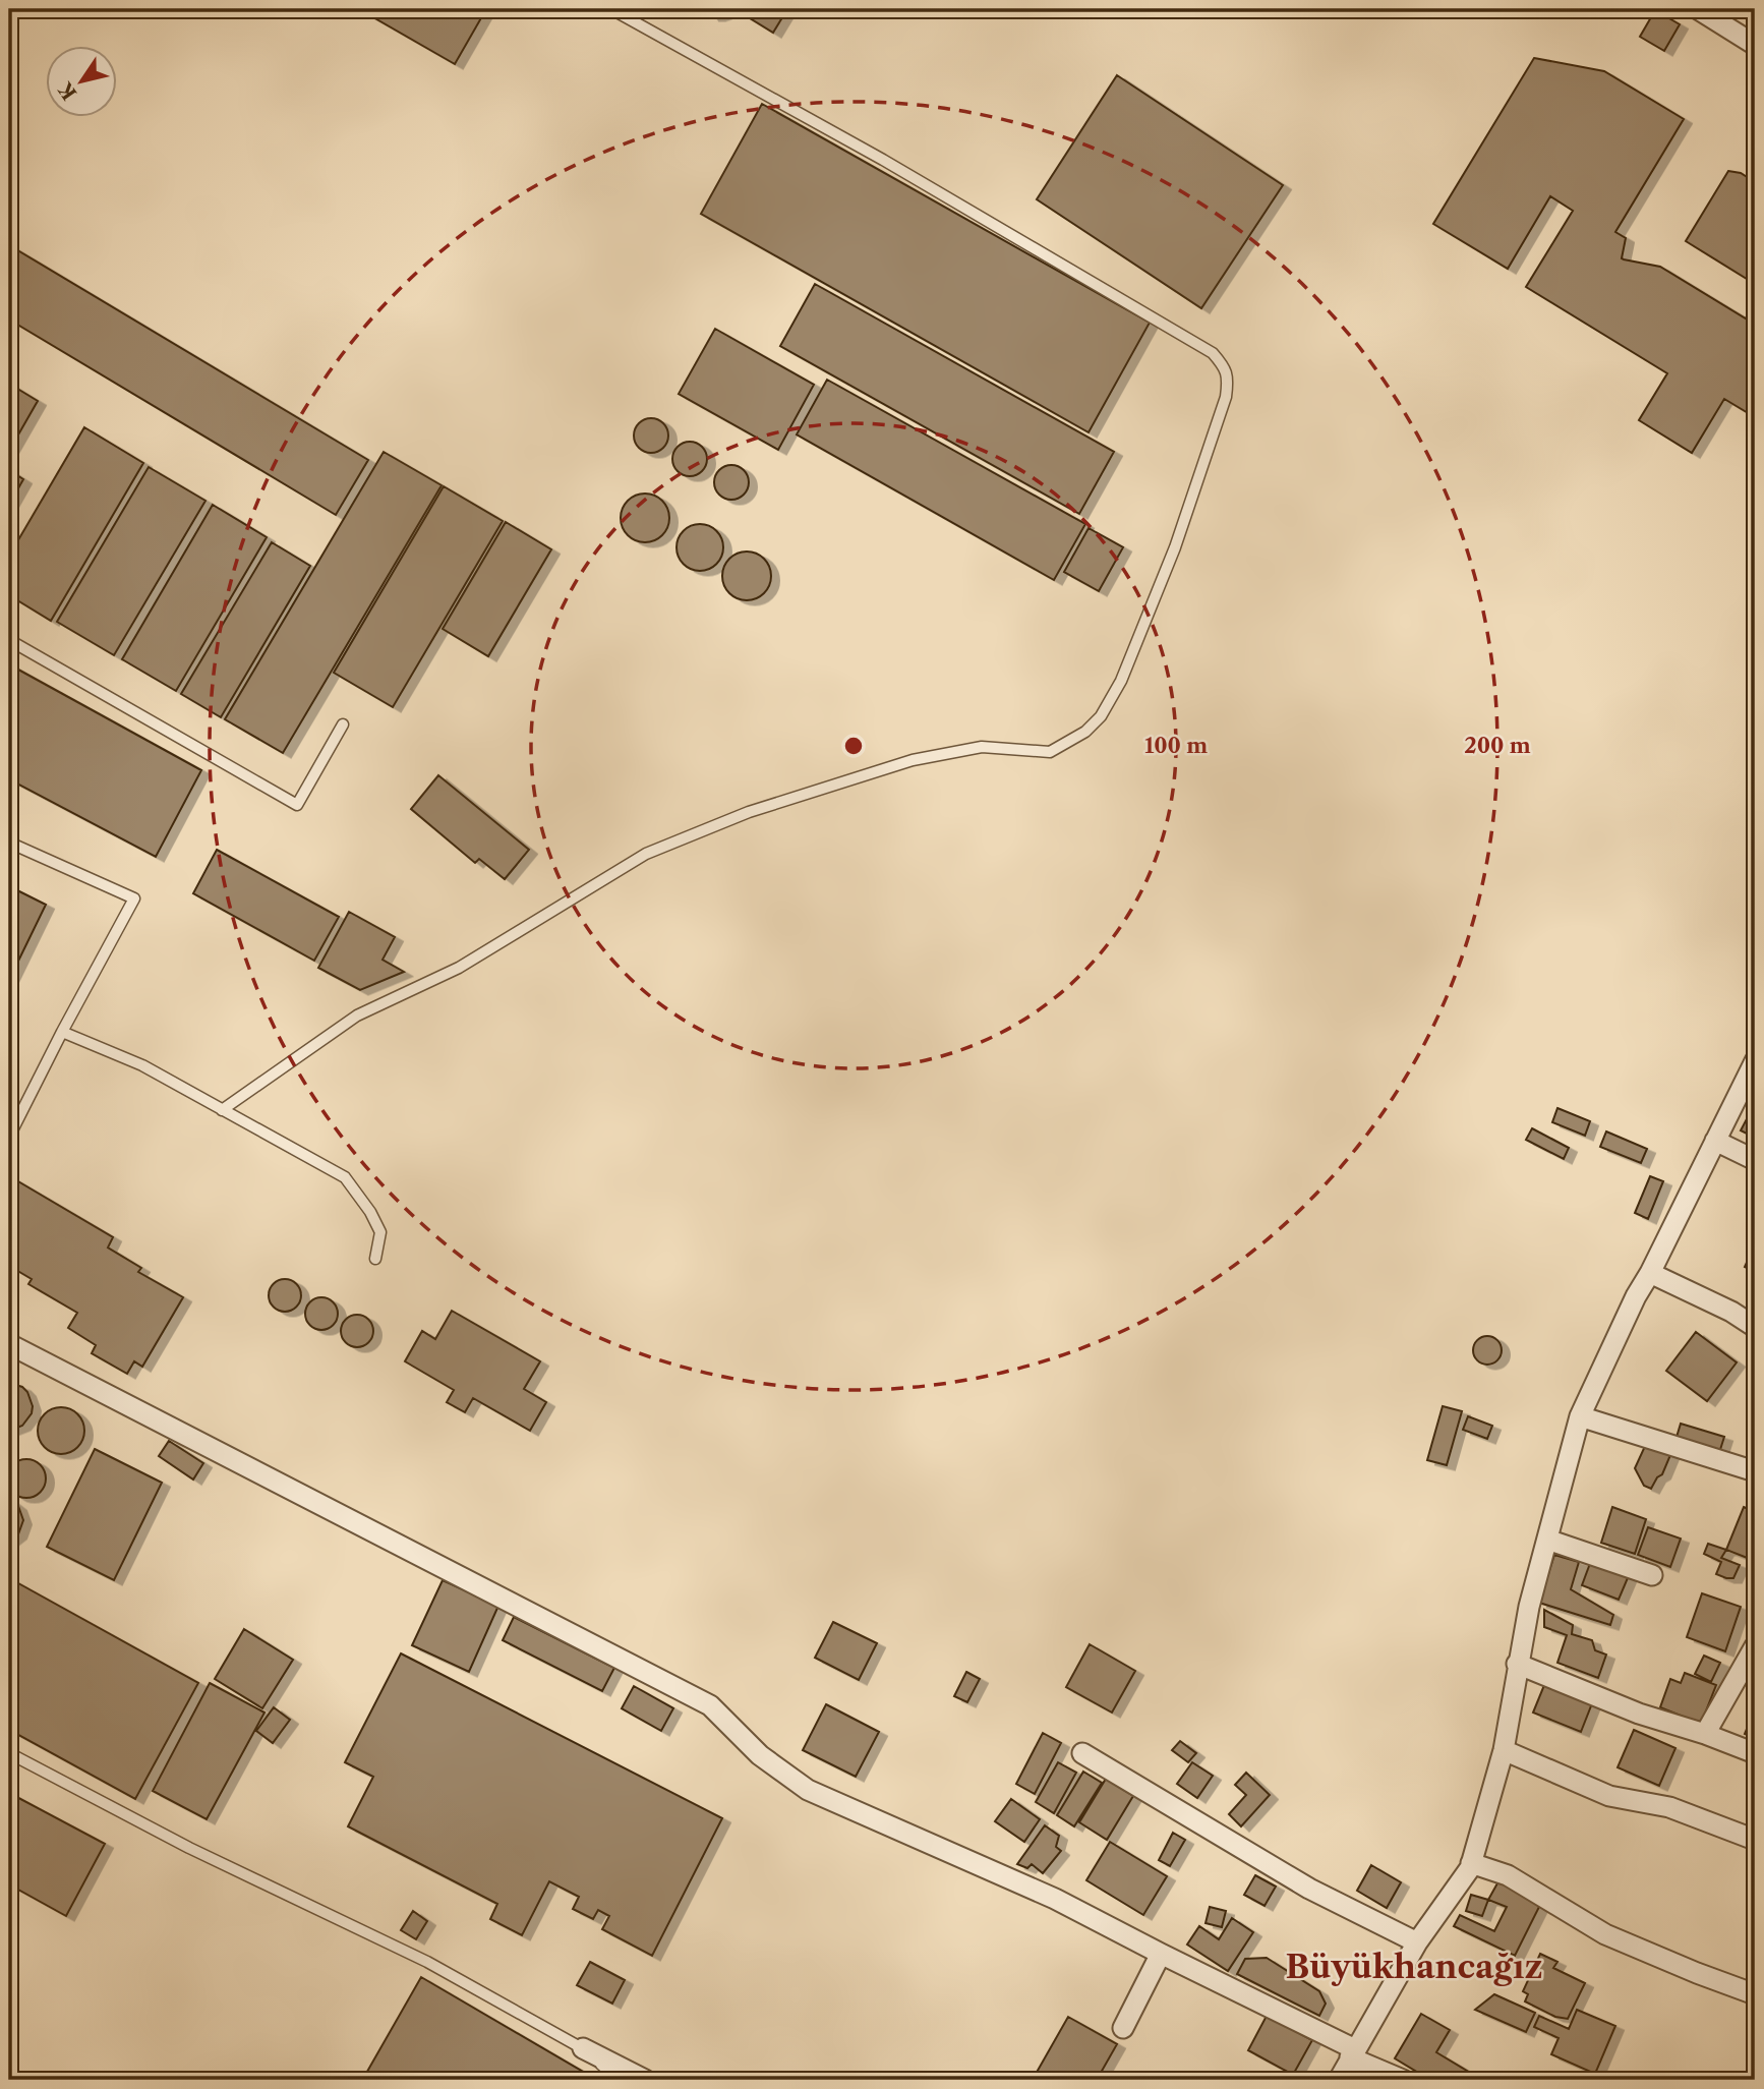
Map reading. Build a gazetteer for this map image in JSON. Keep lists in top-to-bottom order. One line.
{"districts":["Büyükhancağız"],"north":"bottom left","rings":["100 m","200 m"]}
